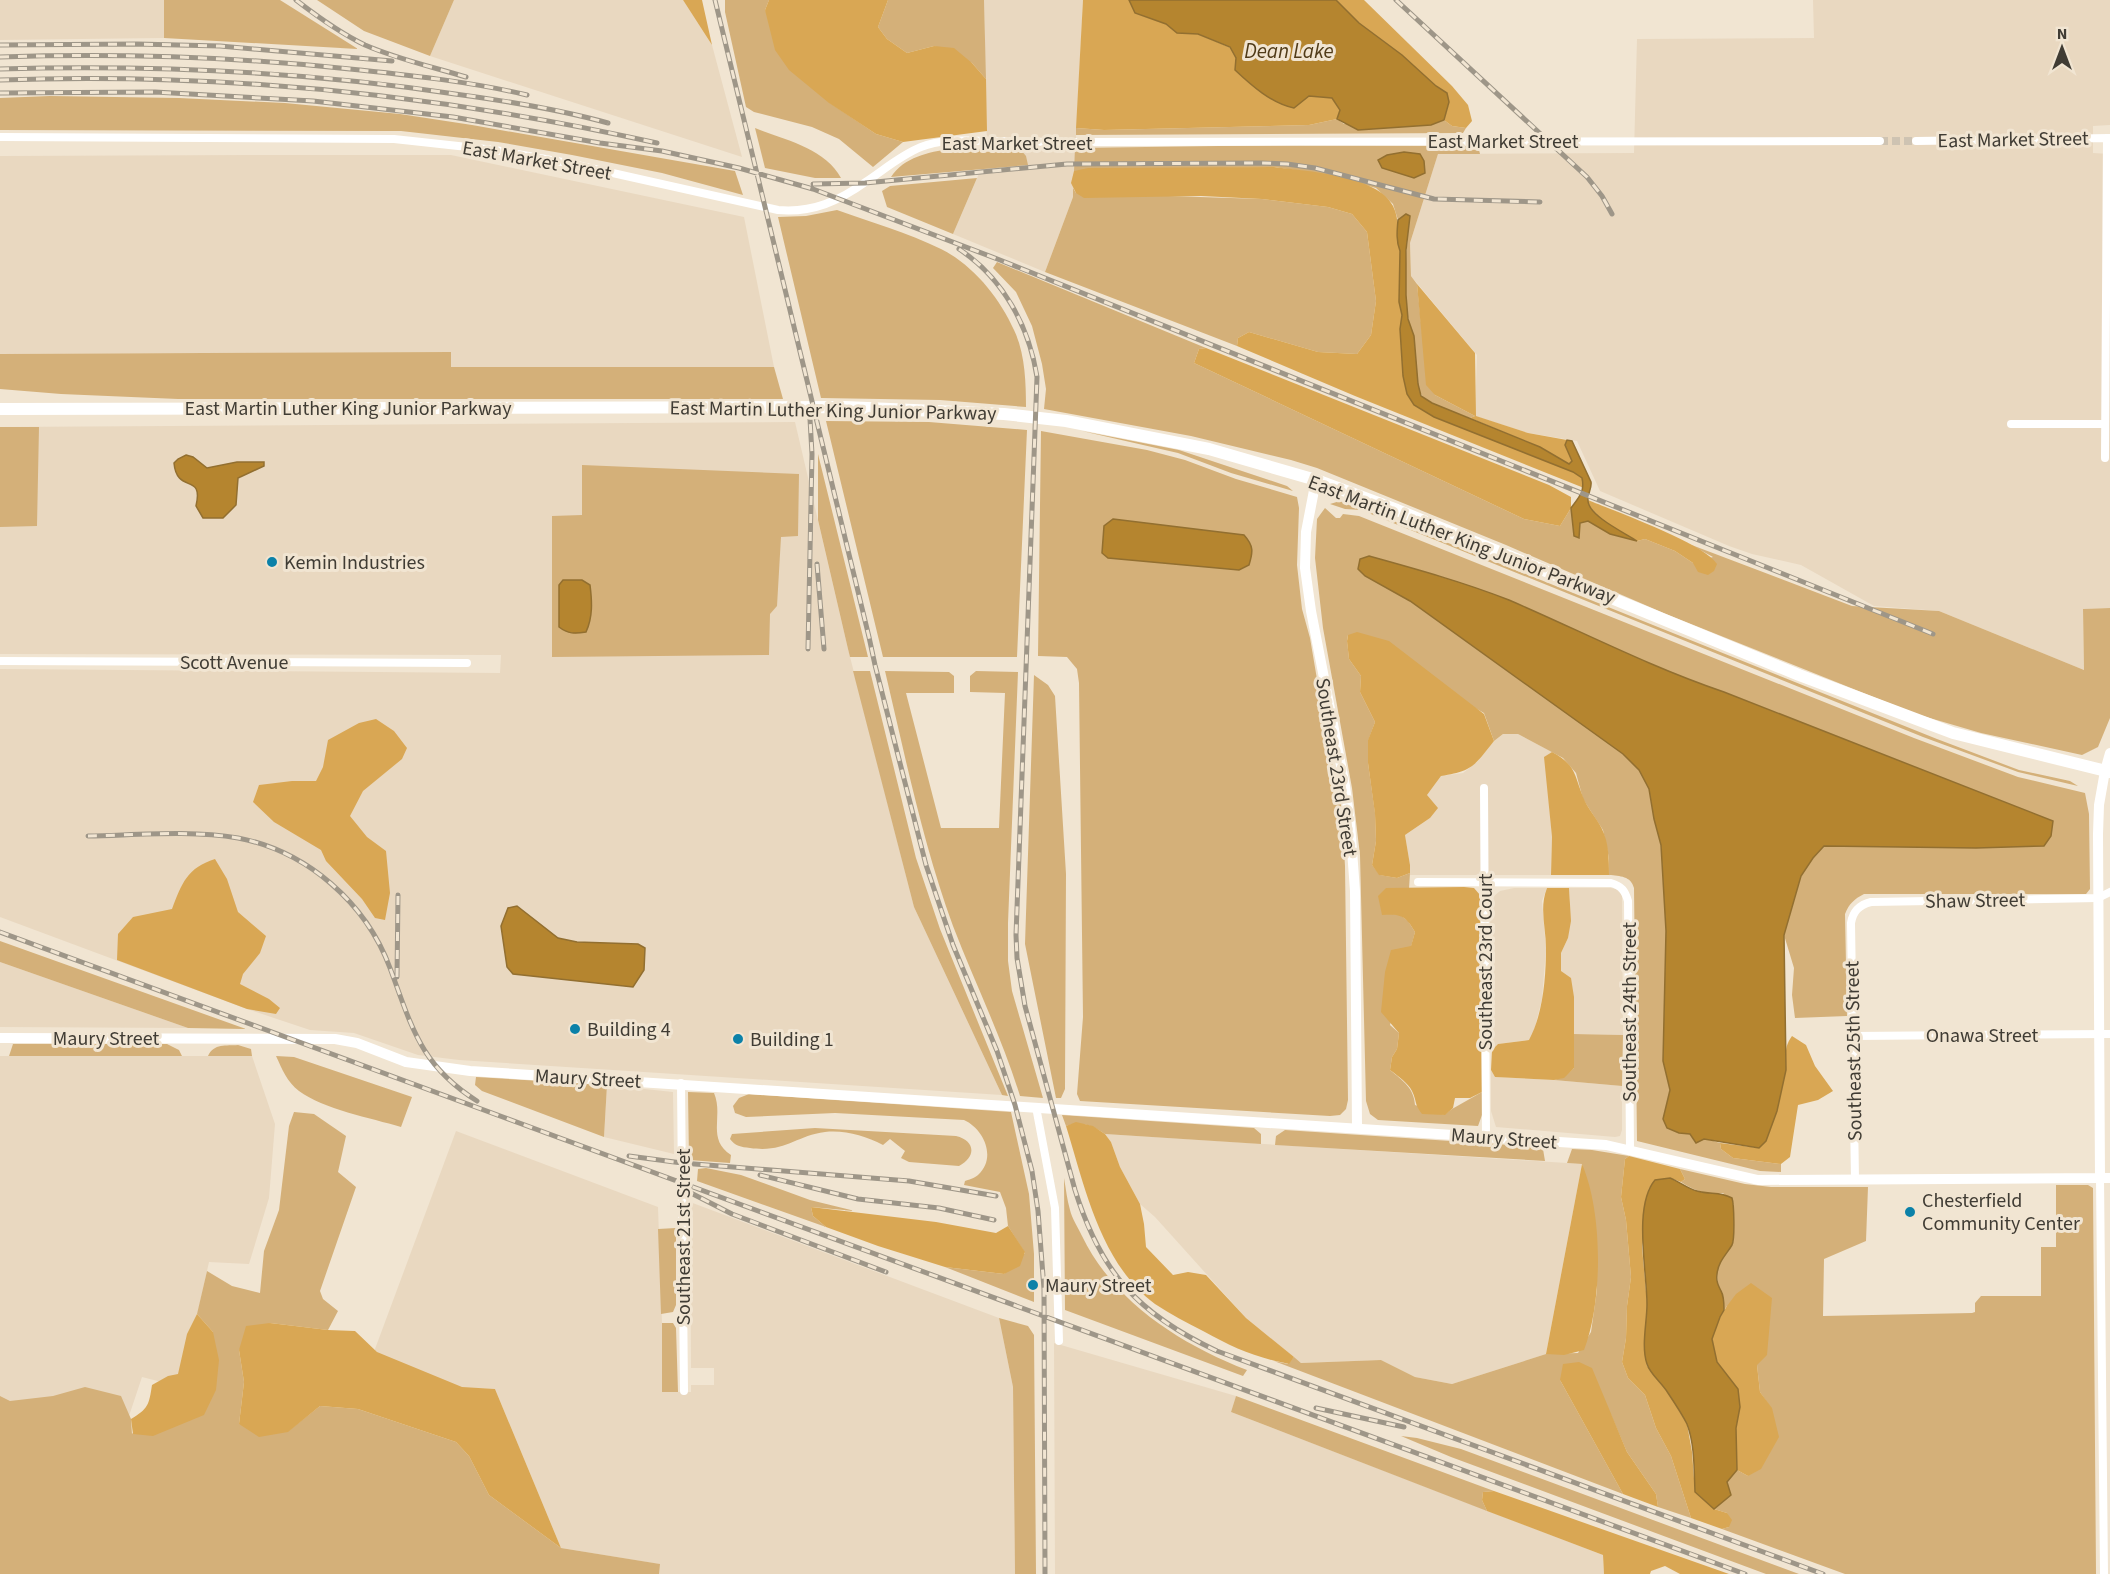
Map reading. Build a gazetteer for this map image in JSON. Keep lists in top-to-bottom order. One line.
{"streets":{"main road":["East Martin Luther King Junior Parkway","Southeast 23rd Street","Maury Street"],"street":["East Market Street","Scott Avenue","Shaw Street","Southeast 23rd Court","Southeast 24th Street","Onawa Street","Southeast 25th Street","Southeast 21st Street"]},"crossings":[["East Martin Luther King Junior Parkway","Southeast 23rd Street"],["Southeast 23rd Street","Maury Street"],["Shaw Street","Southeast 25th Street"],["Southeast 23rd Court","Southeast 24th Street"],["Southeast 23rd Court","Maury Street"],["Southeast 24th Street","Maury Street"],["Onawa Street","Southeast 25th Street"],["Maury Street","Southeast 25th Street"],["Maury Street","Southeast 21st Street"]],"water":["Dean Lake"],"places":["Kemin Industries","Building 4","Building 1","Chesterfield Community Center","Maury Street"],"north":"top"}
